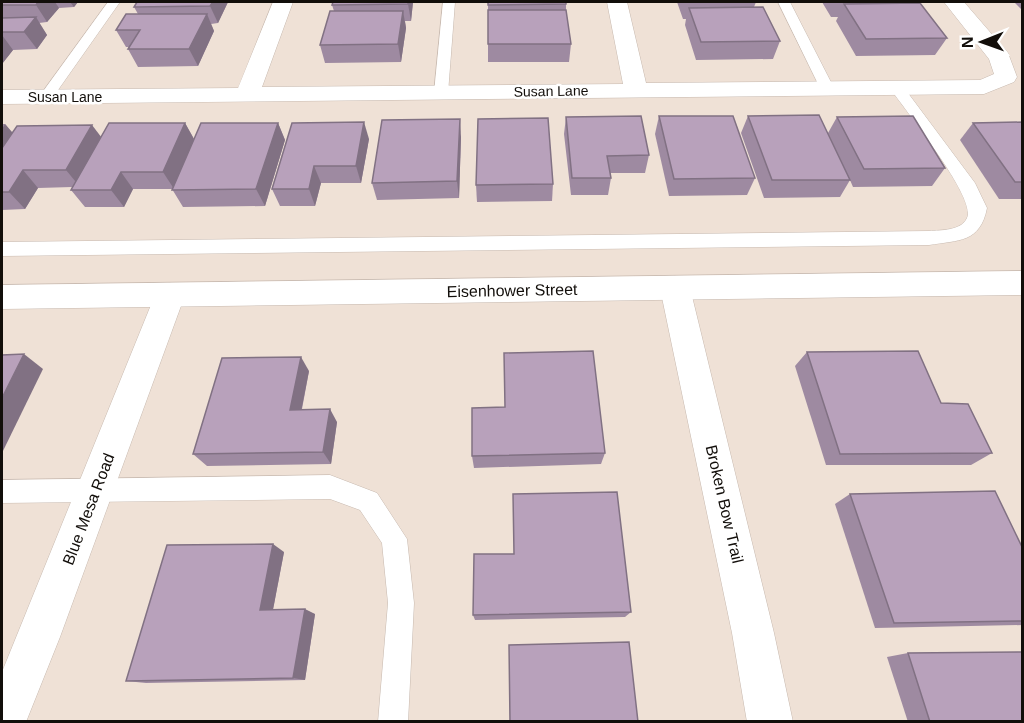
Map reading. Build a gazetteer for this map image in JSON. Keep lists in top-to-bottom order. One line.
{"streets":{"street":["Susan Lane","Eisenhower Street","Broken Bow Trail","Blue Mesa Road"]},"crossings":[["Eisenhower Street","Broken Bow Trail"],["Eisenhower Street","Blue Mesa Road"]],"north":"left"}
